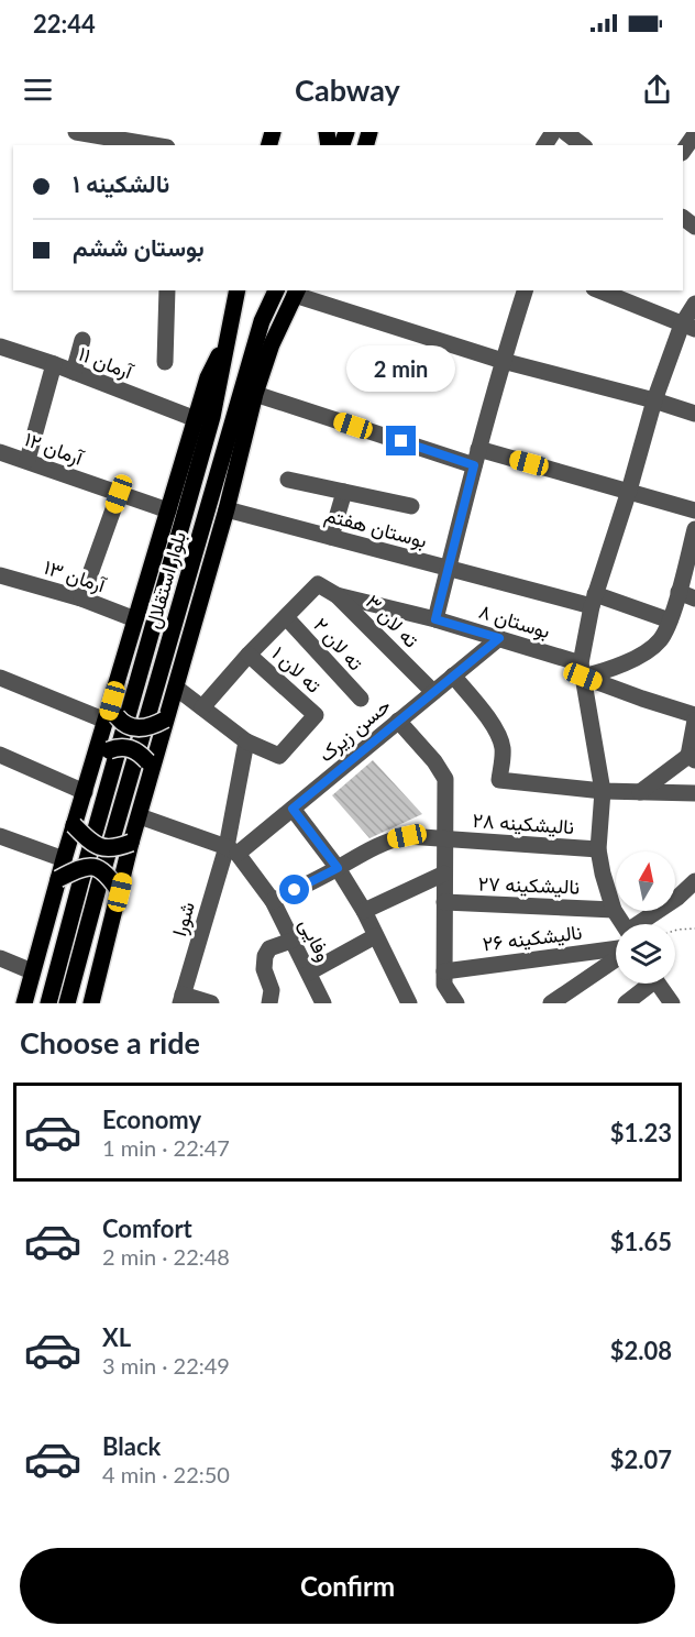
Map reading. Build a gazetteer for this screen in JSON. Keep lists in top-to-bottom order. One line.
{"streets":{"main road":["بلوار استقلال"],"street":["آرمان ۱۱","آرمان ۱۲","بوستان هفتم","آرمان ۱۳","ته لان ۳","بوستان ۸","ته لان ۲","ته لان ۱","حسن زیرک","نالیشکینه ۲۸","نالیشکینه ۲۷","شورا","نالیشکینه ۲۶","وفایی"]},"crossings":[["ته لان ۳","بوستان ۸"],["ته لان ۳","ته لان ۲"],["ته لان ۳","حسن زیرک"],["بوستان ۸","حسن زیرک"],["ته لان ۱","شورا"],["حسن زیرک","شورا"],["حسن زیرک","وفایی"],["نالیشکینه ۲۸","وفایی"],["شورا","وفایی"]],"north":"top","page":{"status":"22:44","header":"Cabway","banner":["نالشکینه ۱","بوستان ششم"],"bubble":"2 min","heading":"Choose a ride","list":[{"name":"Economy","note":"1 min · 22:47","value":"$1.23"},{"name":"Comfort","note":"2 min · 22:48","value":"$1.65"},{"name":"XL","note":"3 min · 22:49","value":"$2.08"},{"name":"Black","note":"4 min · 22:50","value":"$2.07"}],"buttons":"Confirm"}}
